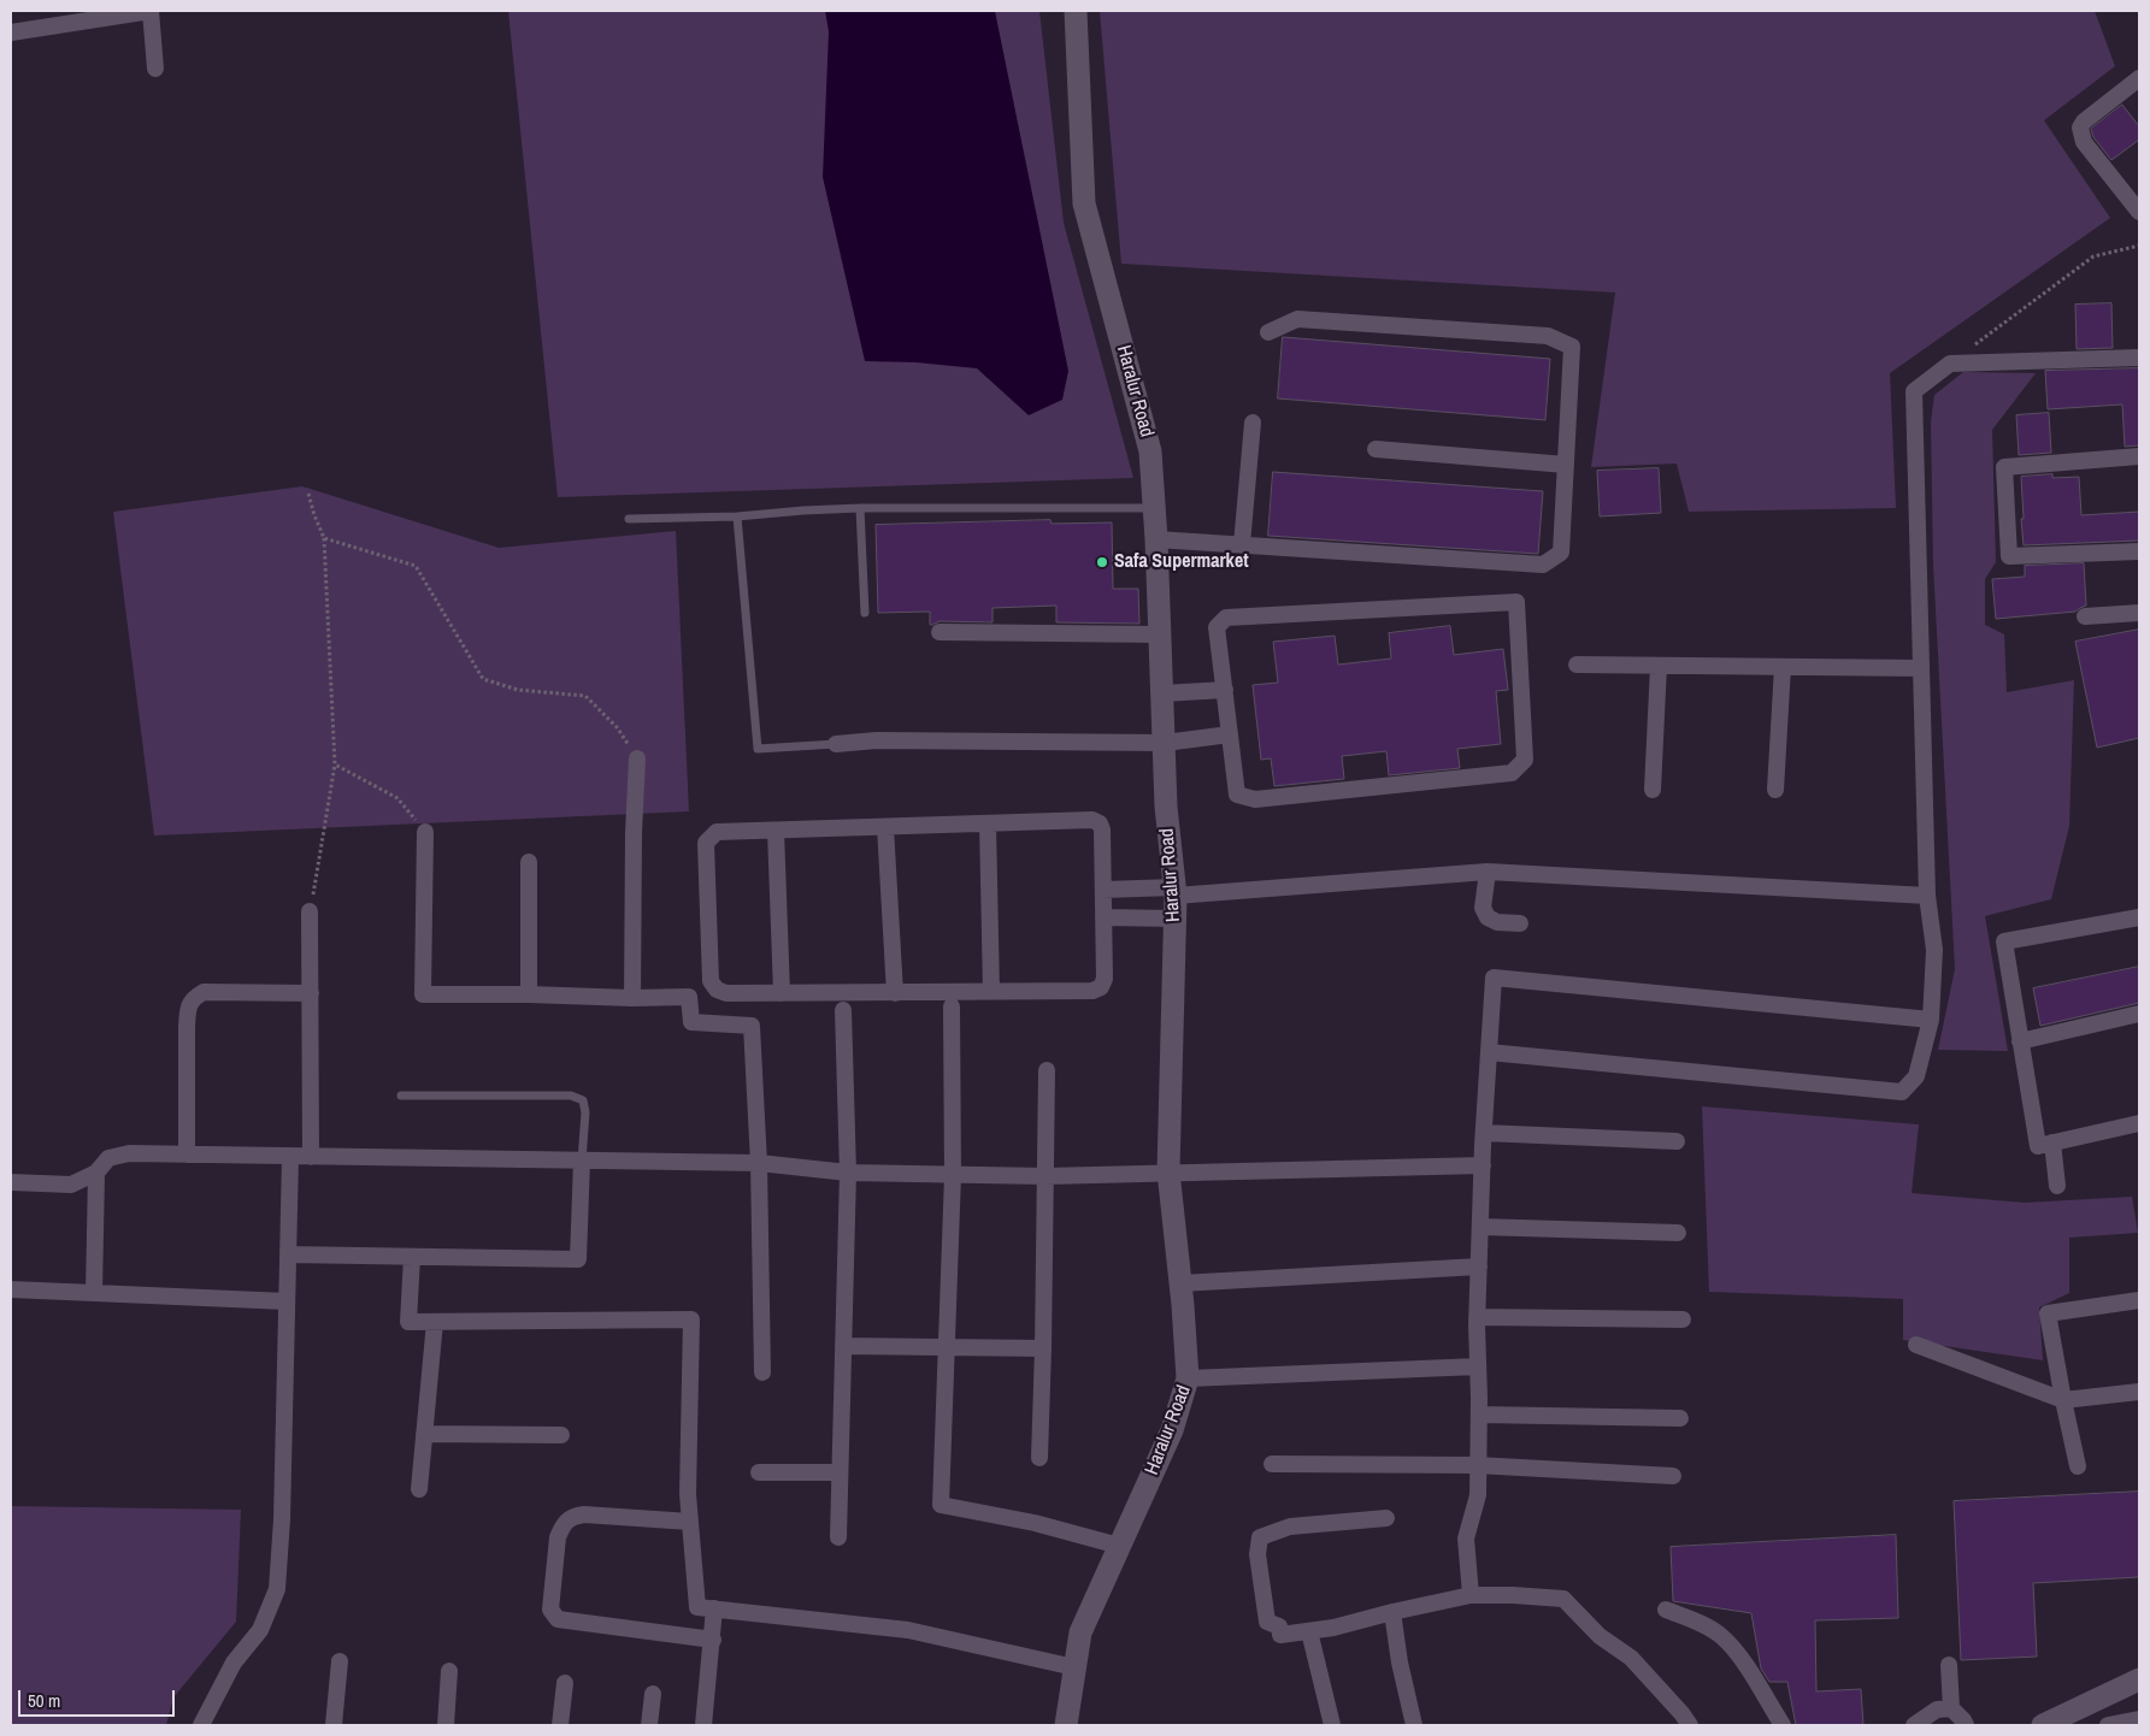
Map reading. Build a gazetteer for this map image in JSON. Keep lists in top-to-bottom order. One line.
{"streets":{"street":["Haralur Road"]},"places":["Safa Supermarket"],"scale_bar":"50 m"}
